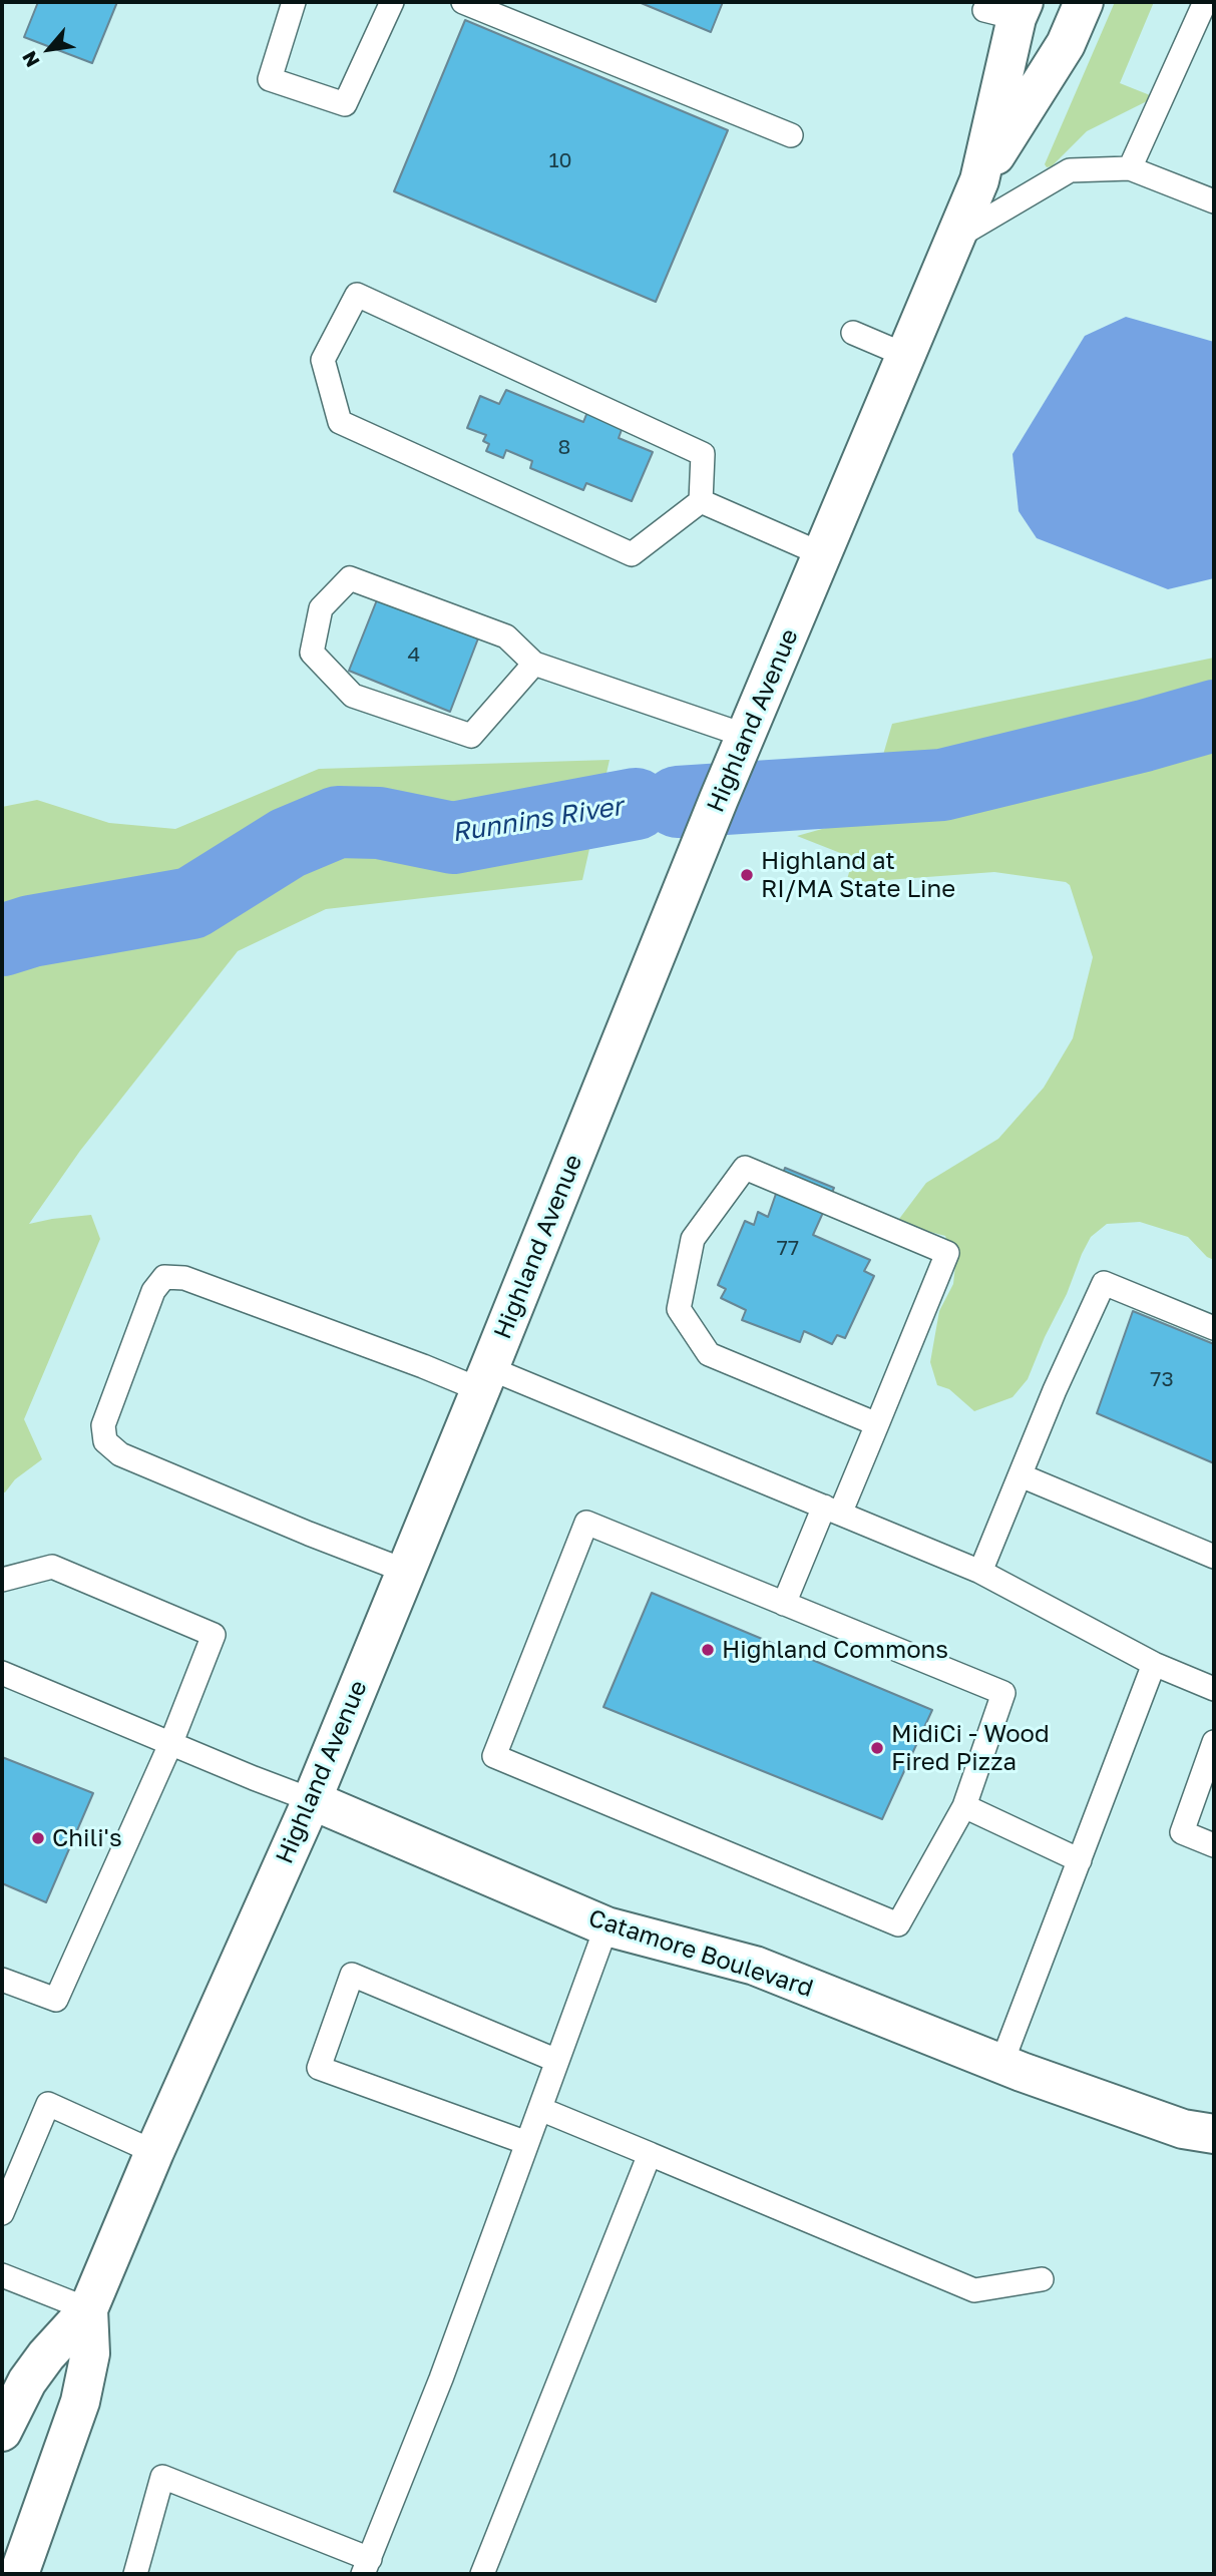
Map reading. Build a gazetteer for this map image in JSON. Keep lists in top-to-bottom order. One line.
{"streets":{"main road":["Highland Avenue","Catamore Boulevard"]},"crossings":[["Highland Avenue","Catamore Boulevard"]],"water":["Runnins River"],"places":["Highland at RI/MA State Line","Highland Commons","MidiCi - Wood Fired Pizza","Chili's"],"house_numbers":["10","8","4","77","73"],"north":"bottom left"}
